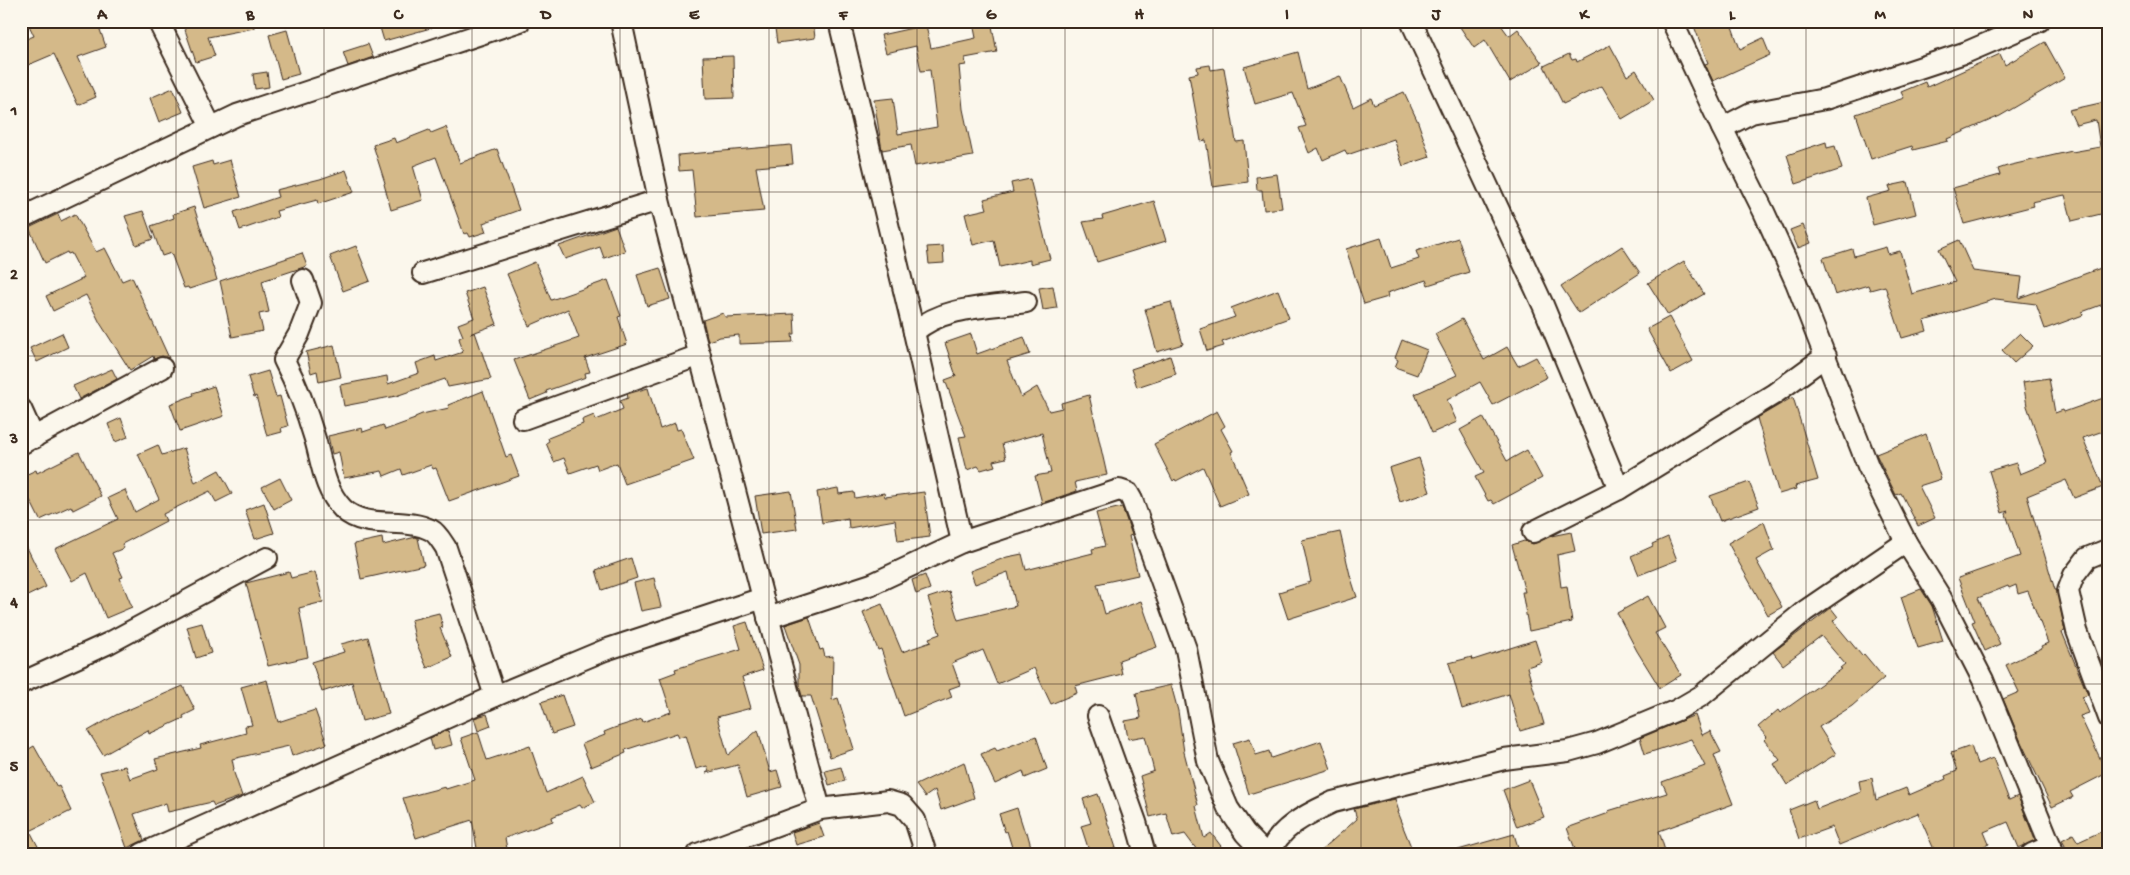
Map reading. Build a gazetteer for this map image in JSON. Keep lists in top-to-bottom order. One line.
{"grid":{"columns":["A","B","C","D","E","F","G","H","I","J","K","L","M","N"],"rows":["1","2","3","4","5"]}}
